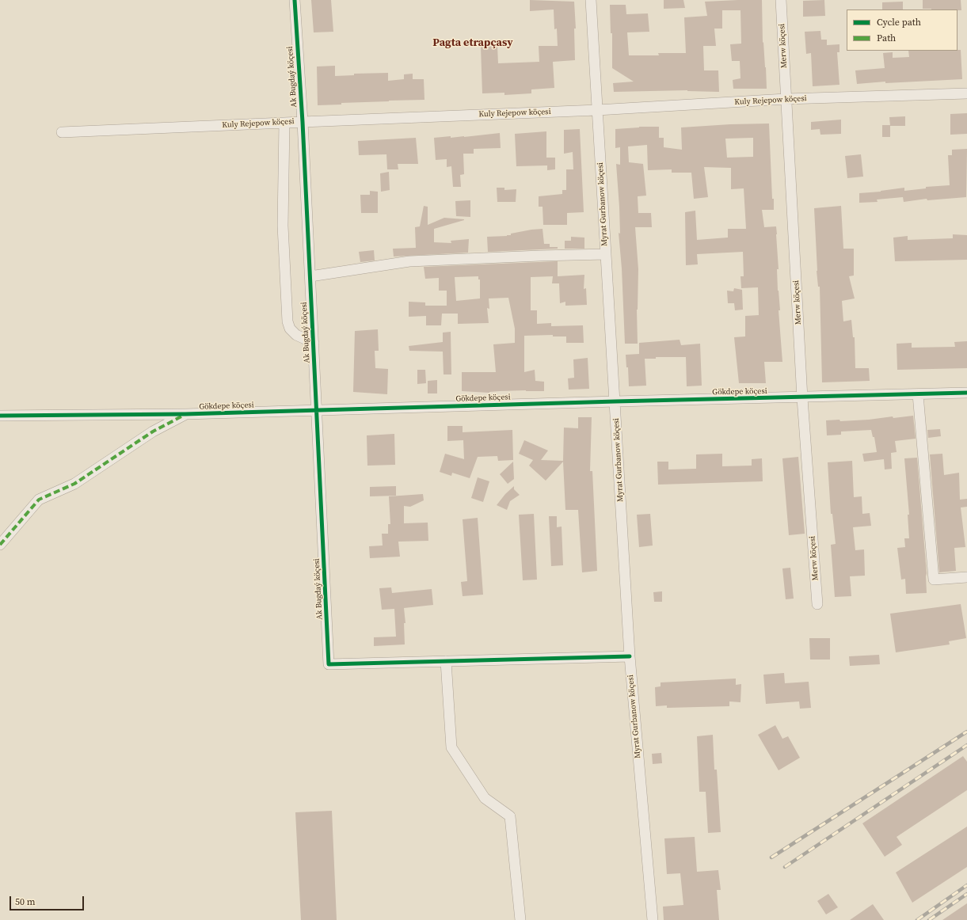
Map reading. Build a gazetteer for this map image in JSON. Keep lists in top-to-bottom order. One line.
{"streets":{"street":["Merw köçesi","Ak Bugdaý köçesi","Kuly Rejepow köçesi","Myrat Gurbanow köçesi","Gökdepe köçesi"]},"crossings":[["Merw köçesi","Kuly Rejepow köçesi"],["Merw köçesi","Gökdepe köçesi"],["Ak Bugdaý köçesi","Kuly Rejepow köçesi"],["Ak Bugdaý köçesi","Gökdepe köçesi"],["Kuly Rejepow köçesi","Myrat Gurbanow köçesi"],["Myrat Gurbanow köçesi","Gökdepe köçesi"]],"districts":["Pagta etrapçasy"],"legend":["Cycle path","Path"],"scale_bar":"50 m"}
